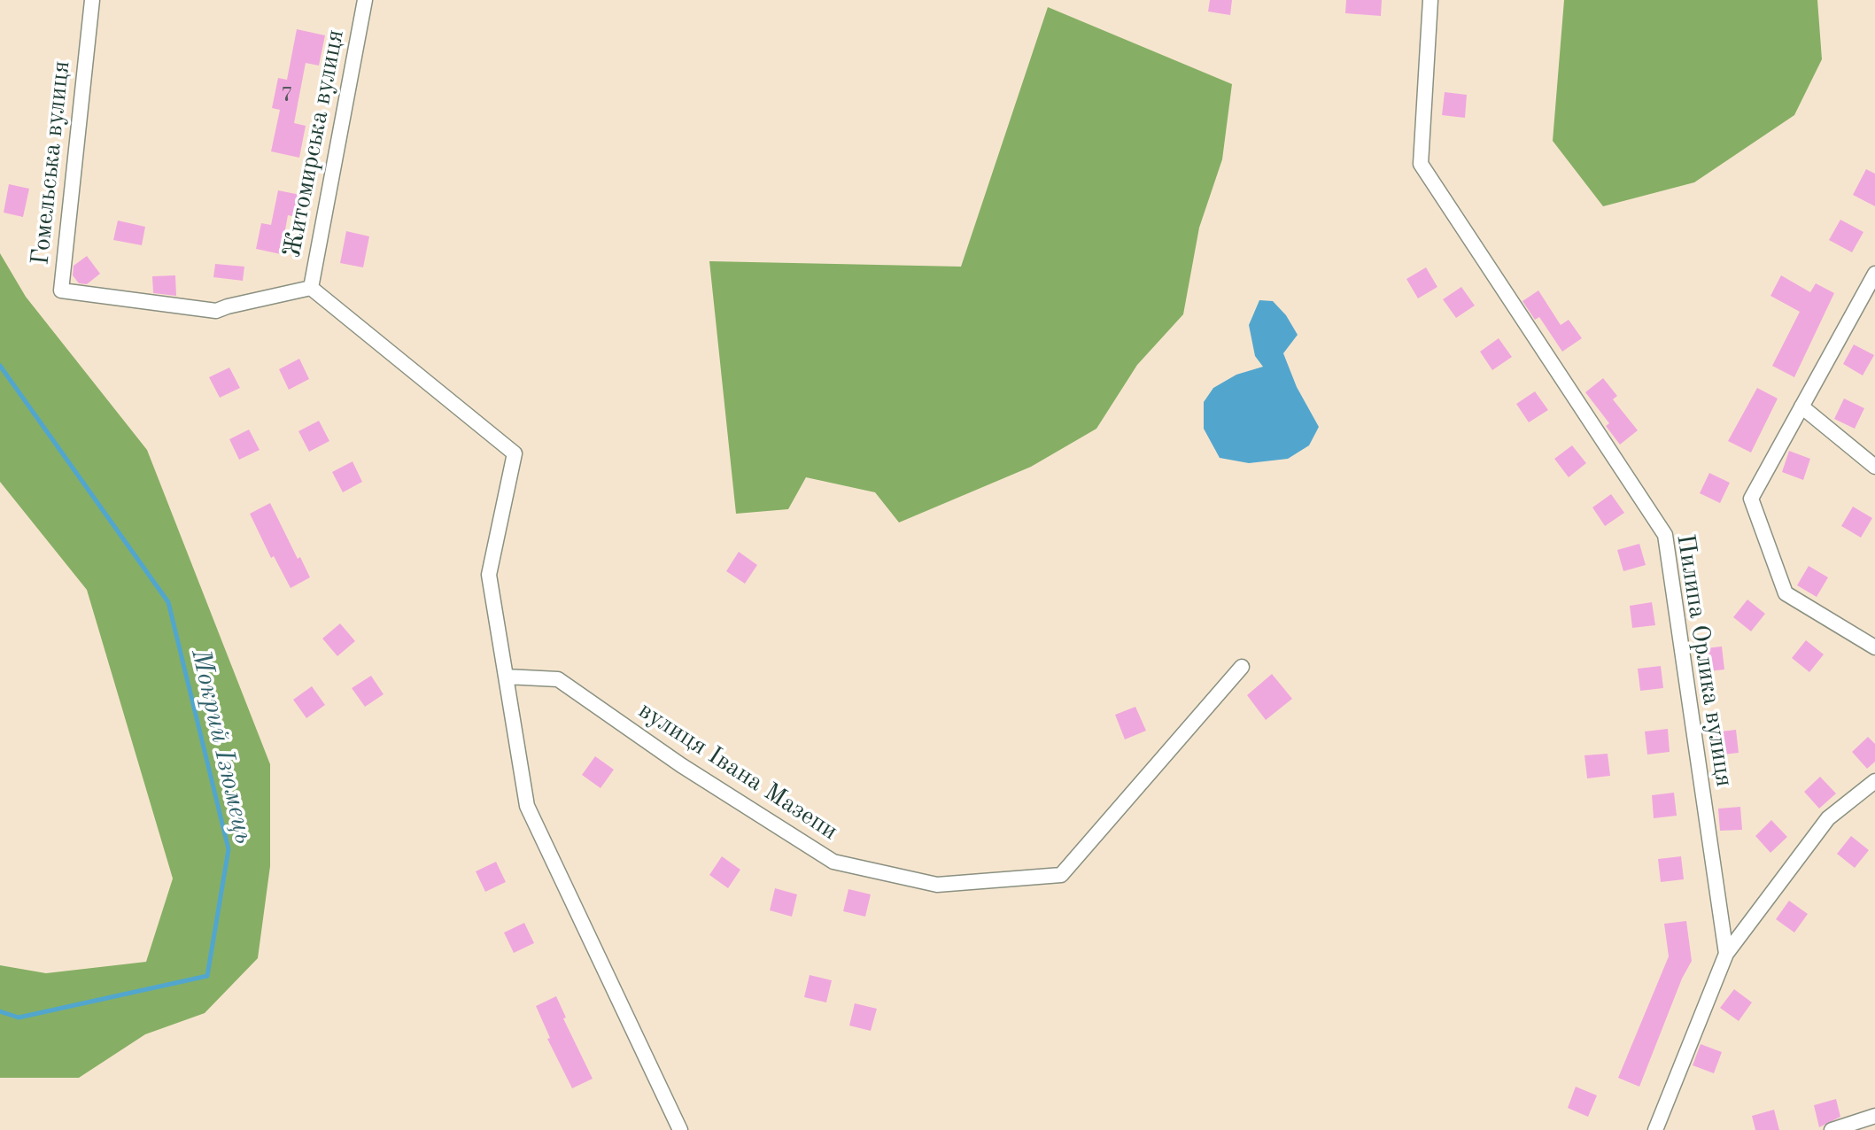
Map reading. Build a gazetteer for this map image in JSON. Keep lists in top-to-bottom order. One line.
{"streets":{"street":["Житомирська вулиця","Гомельська вулиця","Пилипа Орлика вулиця","вулиця Івана Мазепи"]},"crossings":[["Житомирська вулиця","Гомельська вулиця"],["Житомирська вулиця","вулиця Івана Мазепи"]],"water":["Мокрий Ізюмець"],"house_numbers":["7"]}
